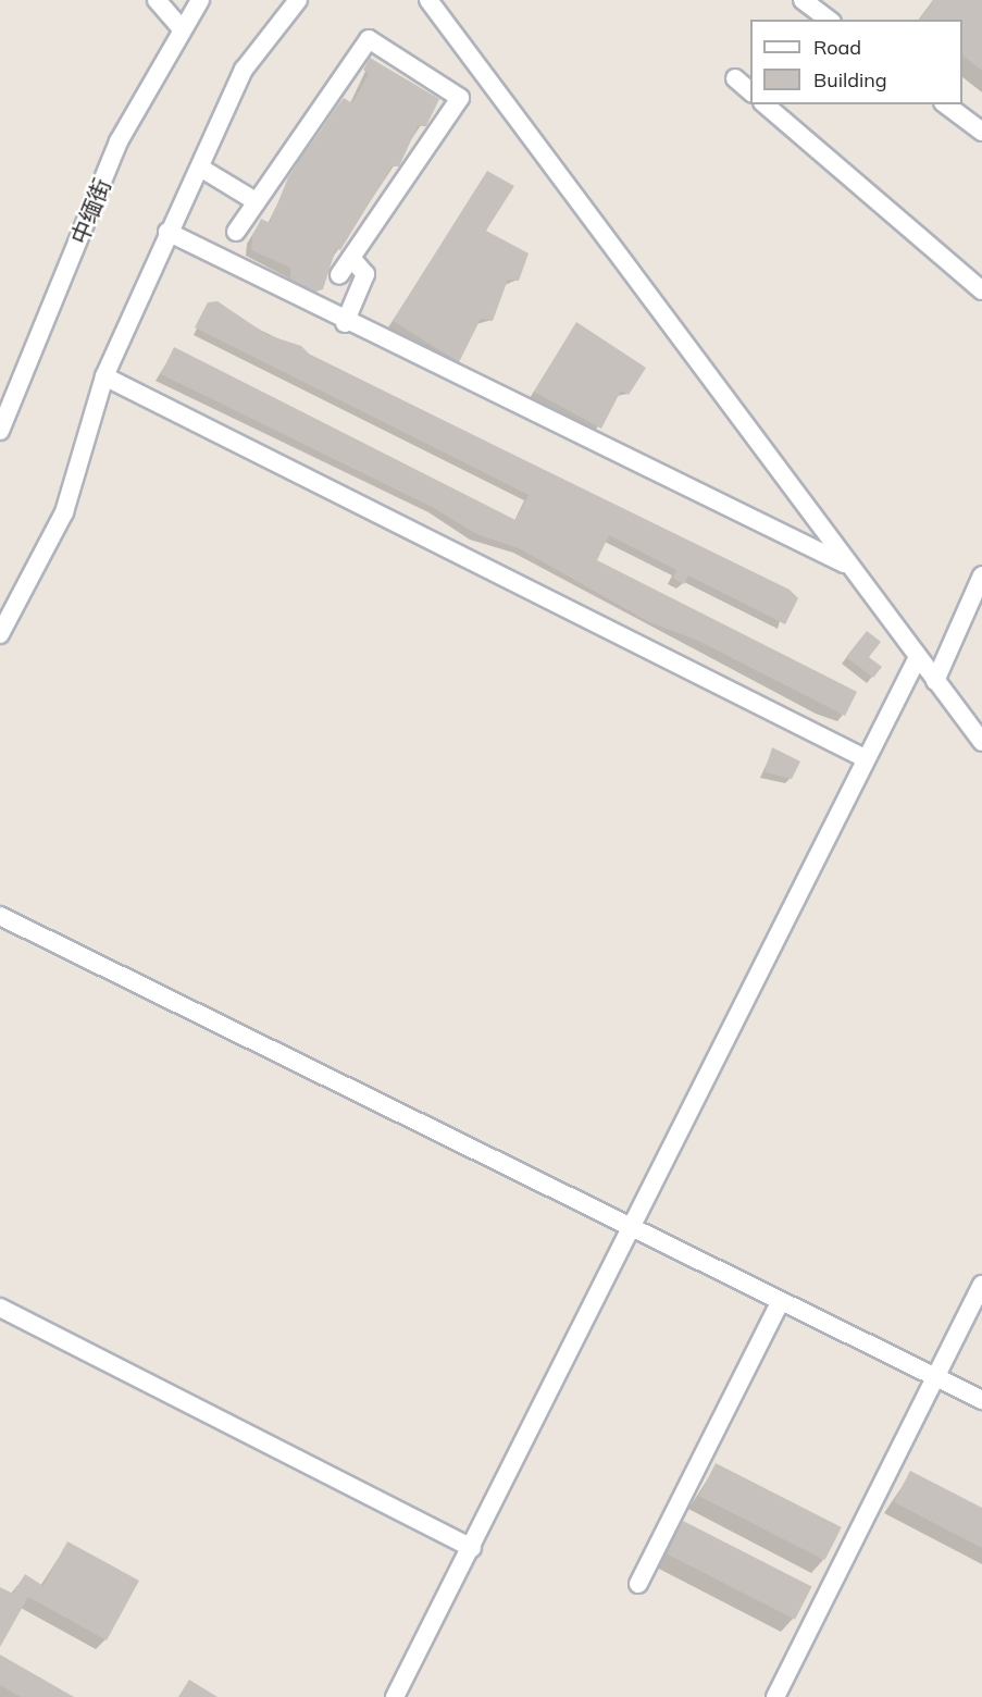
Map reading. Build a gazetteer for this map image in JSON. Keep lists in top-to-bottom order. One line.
{"streets":{"street":["中缅街"]},"legend":["Road","Building"]}
